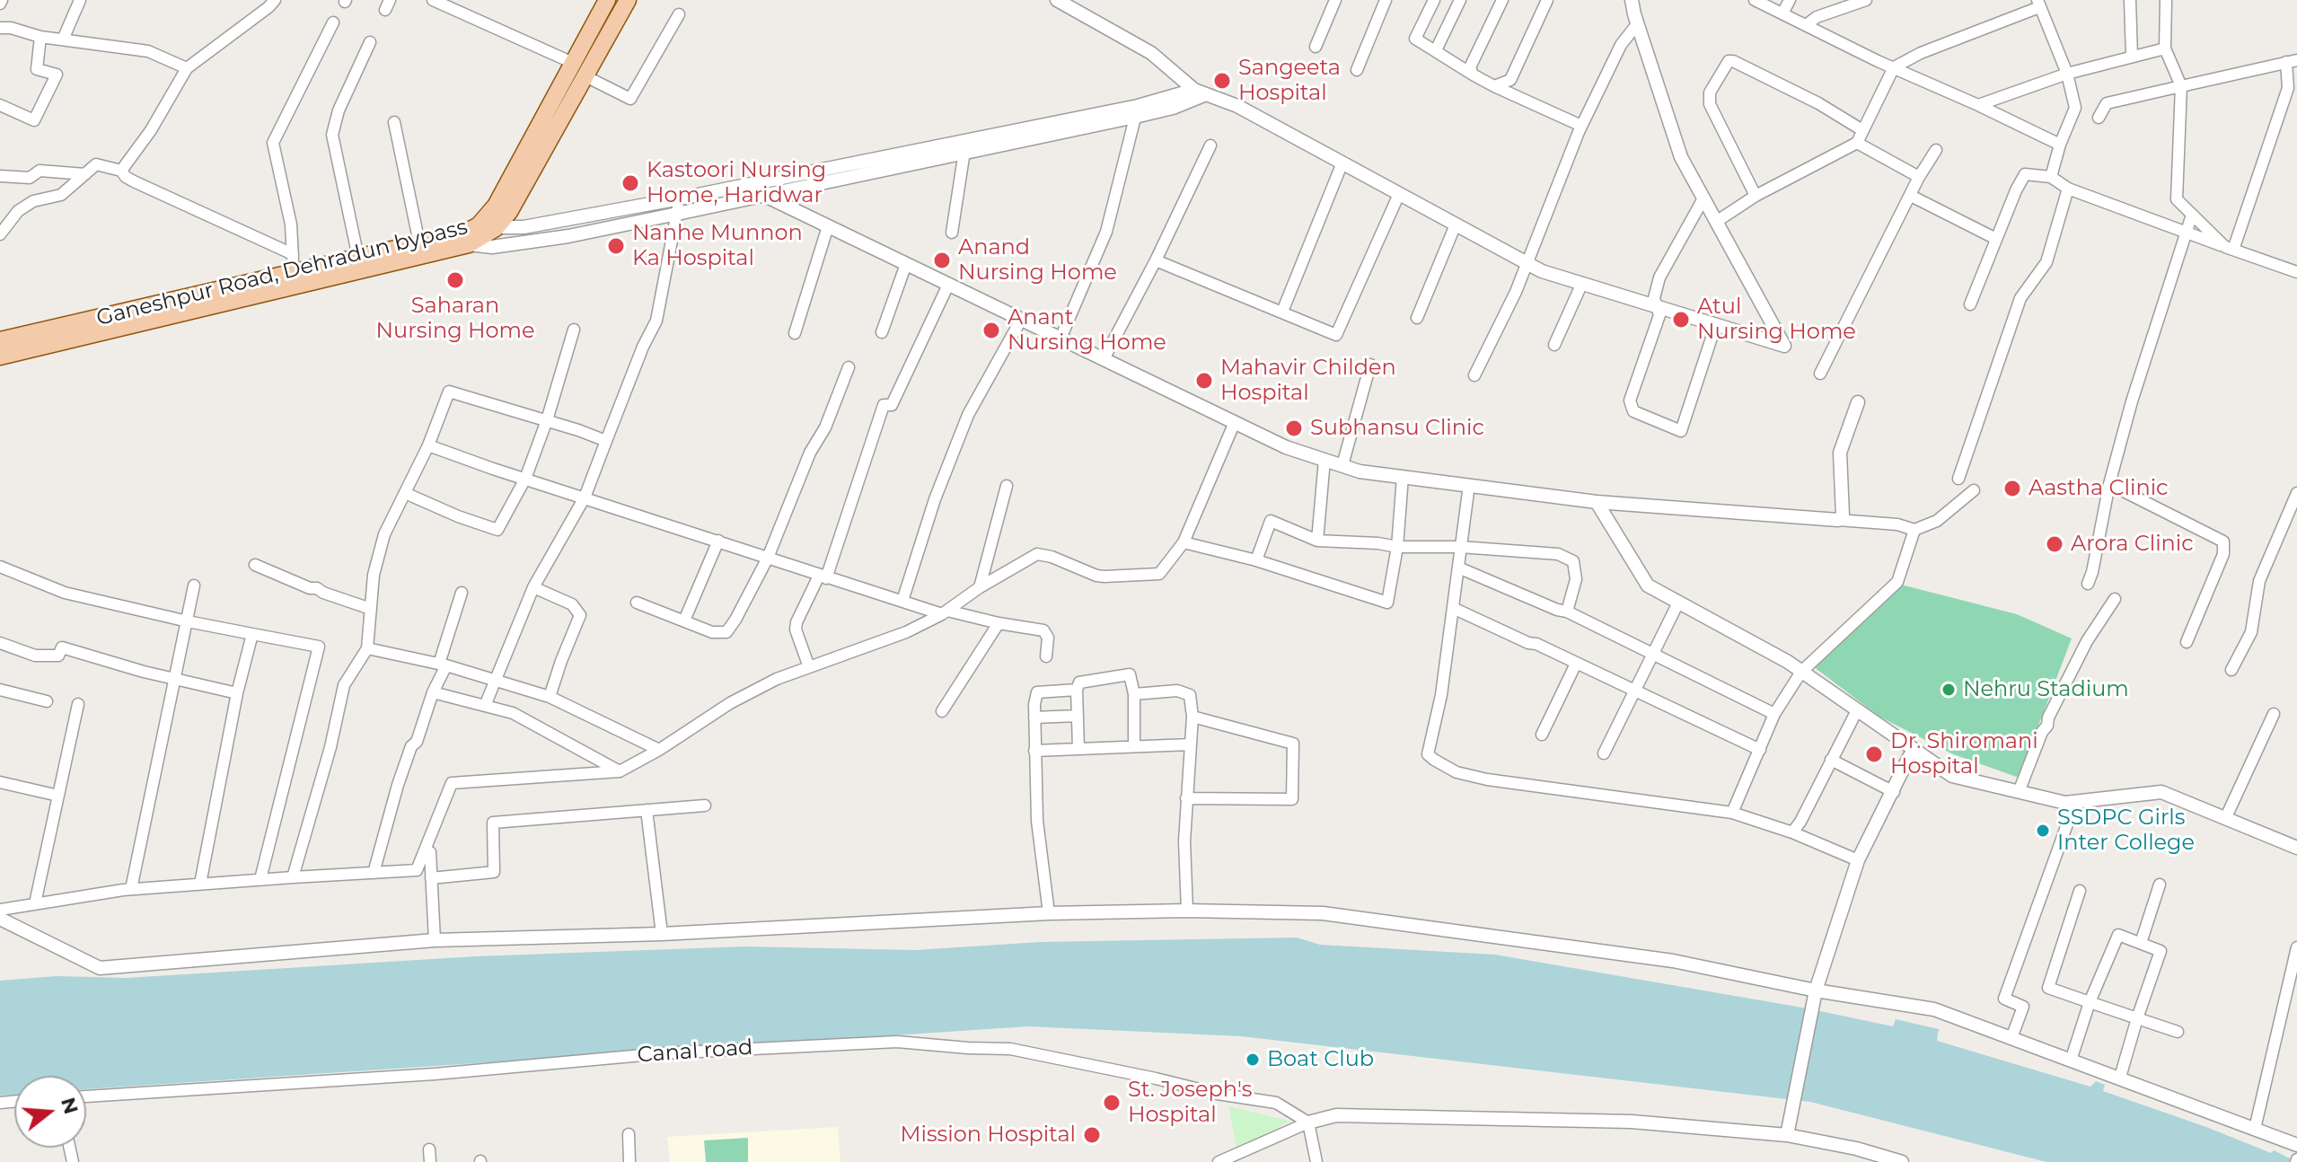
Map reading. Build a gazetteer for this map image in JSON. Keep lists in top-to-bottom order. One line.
{"streets":{"main road":["Ganeshpur Road, Dehradun bypass"],"street":["Canal road"]},"places":["Sangeeta Hospital","Kastoori Nursing Home, Haridwar","Nanhe Munnon Ka Hospital","Anand Nursing Home","Saharan Nursing Home","Atul Nursing Home","Anant Nursing Home","Mahavir Childen Hospital","Subhansu Clinic","Aastha Clinic","Arora Clinic","Nehru Stadium","Dr. Shiromani Hospital","SSDPC Girls Inter College","Boat Club","St. Joseph's Hospital","Mission Hospital"],"north":"right"}
